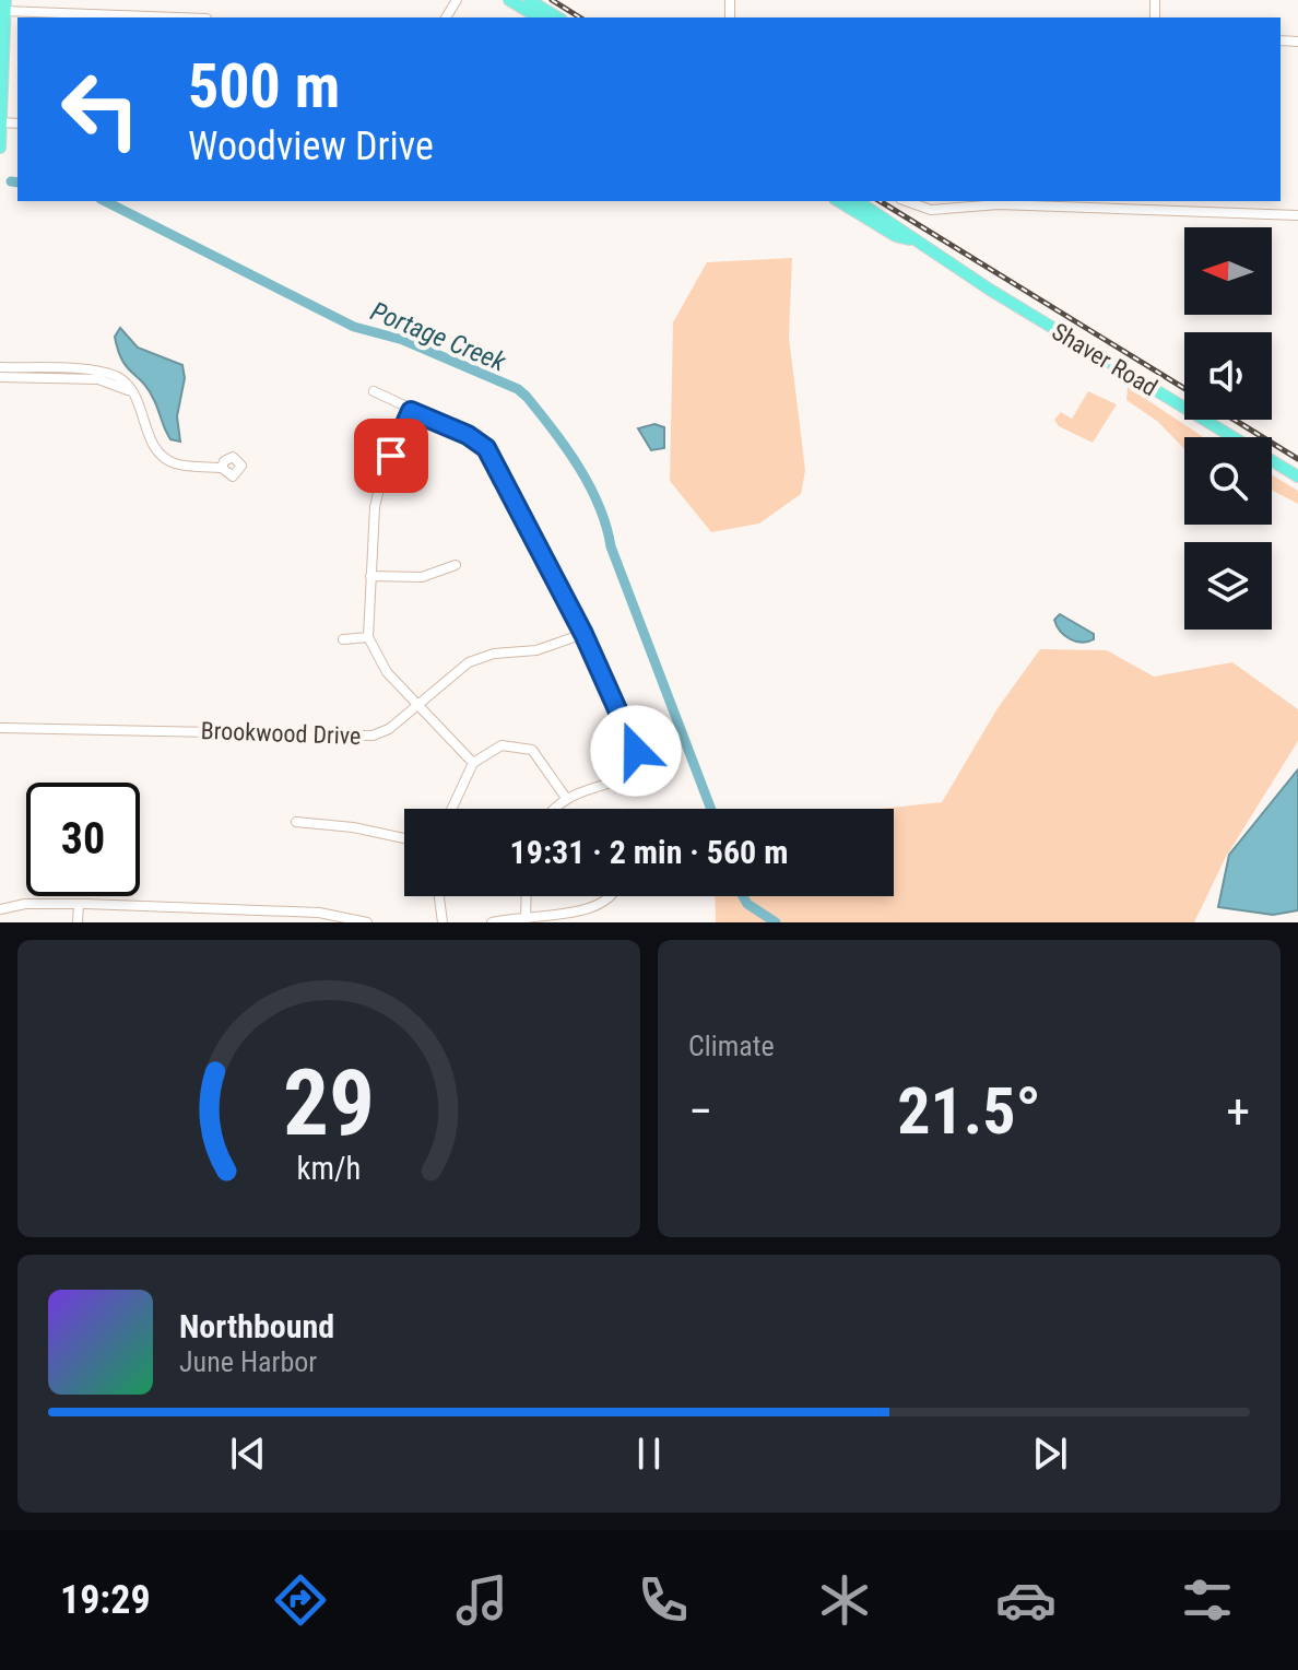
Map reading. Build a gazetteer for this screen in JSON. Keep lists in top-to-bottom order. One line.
{"streets":{"main road":["Shaver Road"],"street":["Brookwood Drive"]},"water":["Portage Creek"],"north":"left","page":{"turn":["500 m","Woodview Drive"],"limit":"30","trip":"19:31 · 2 min · 560 m","tile":"Climate","heat":["−","21.5°","+"],"song":["Northbound","June Harbor"],"tabs":"19:29","gauge":["29","km/h"]}}
